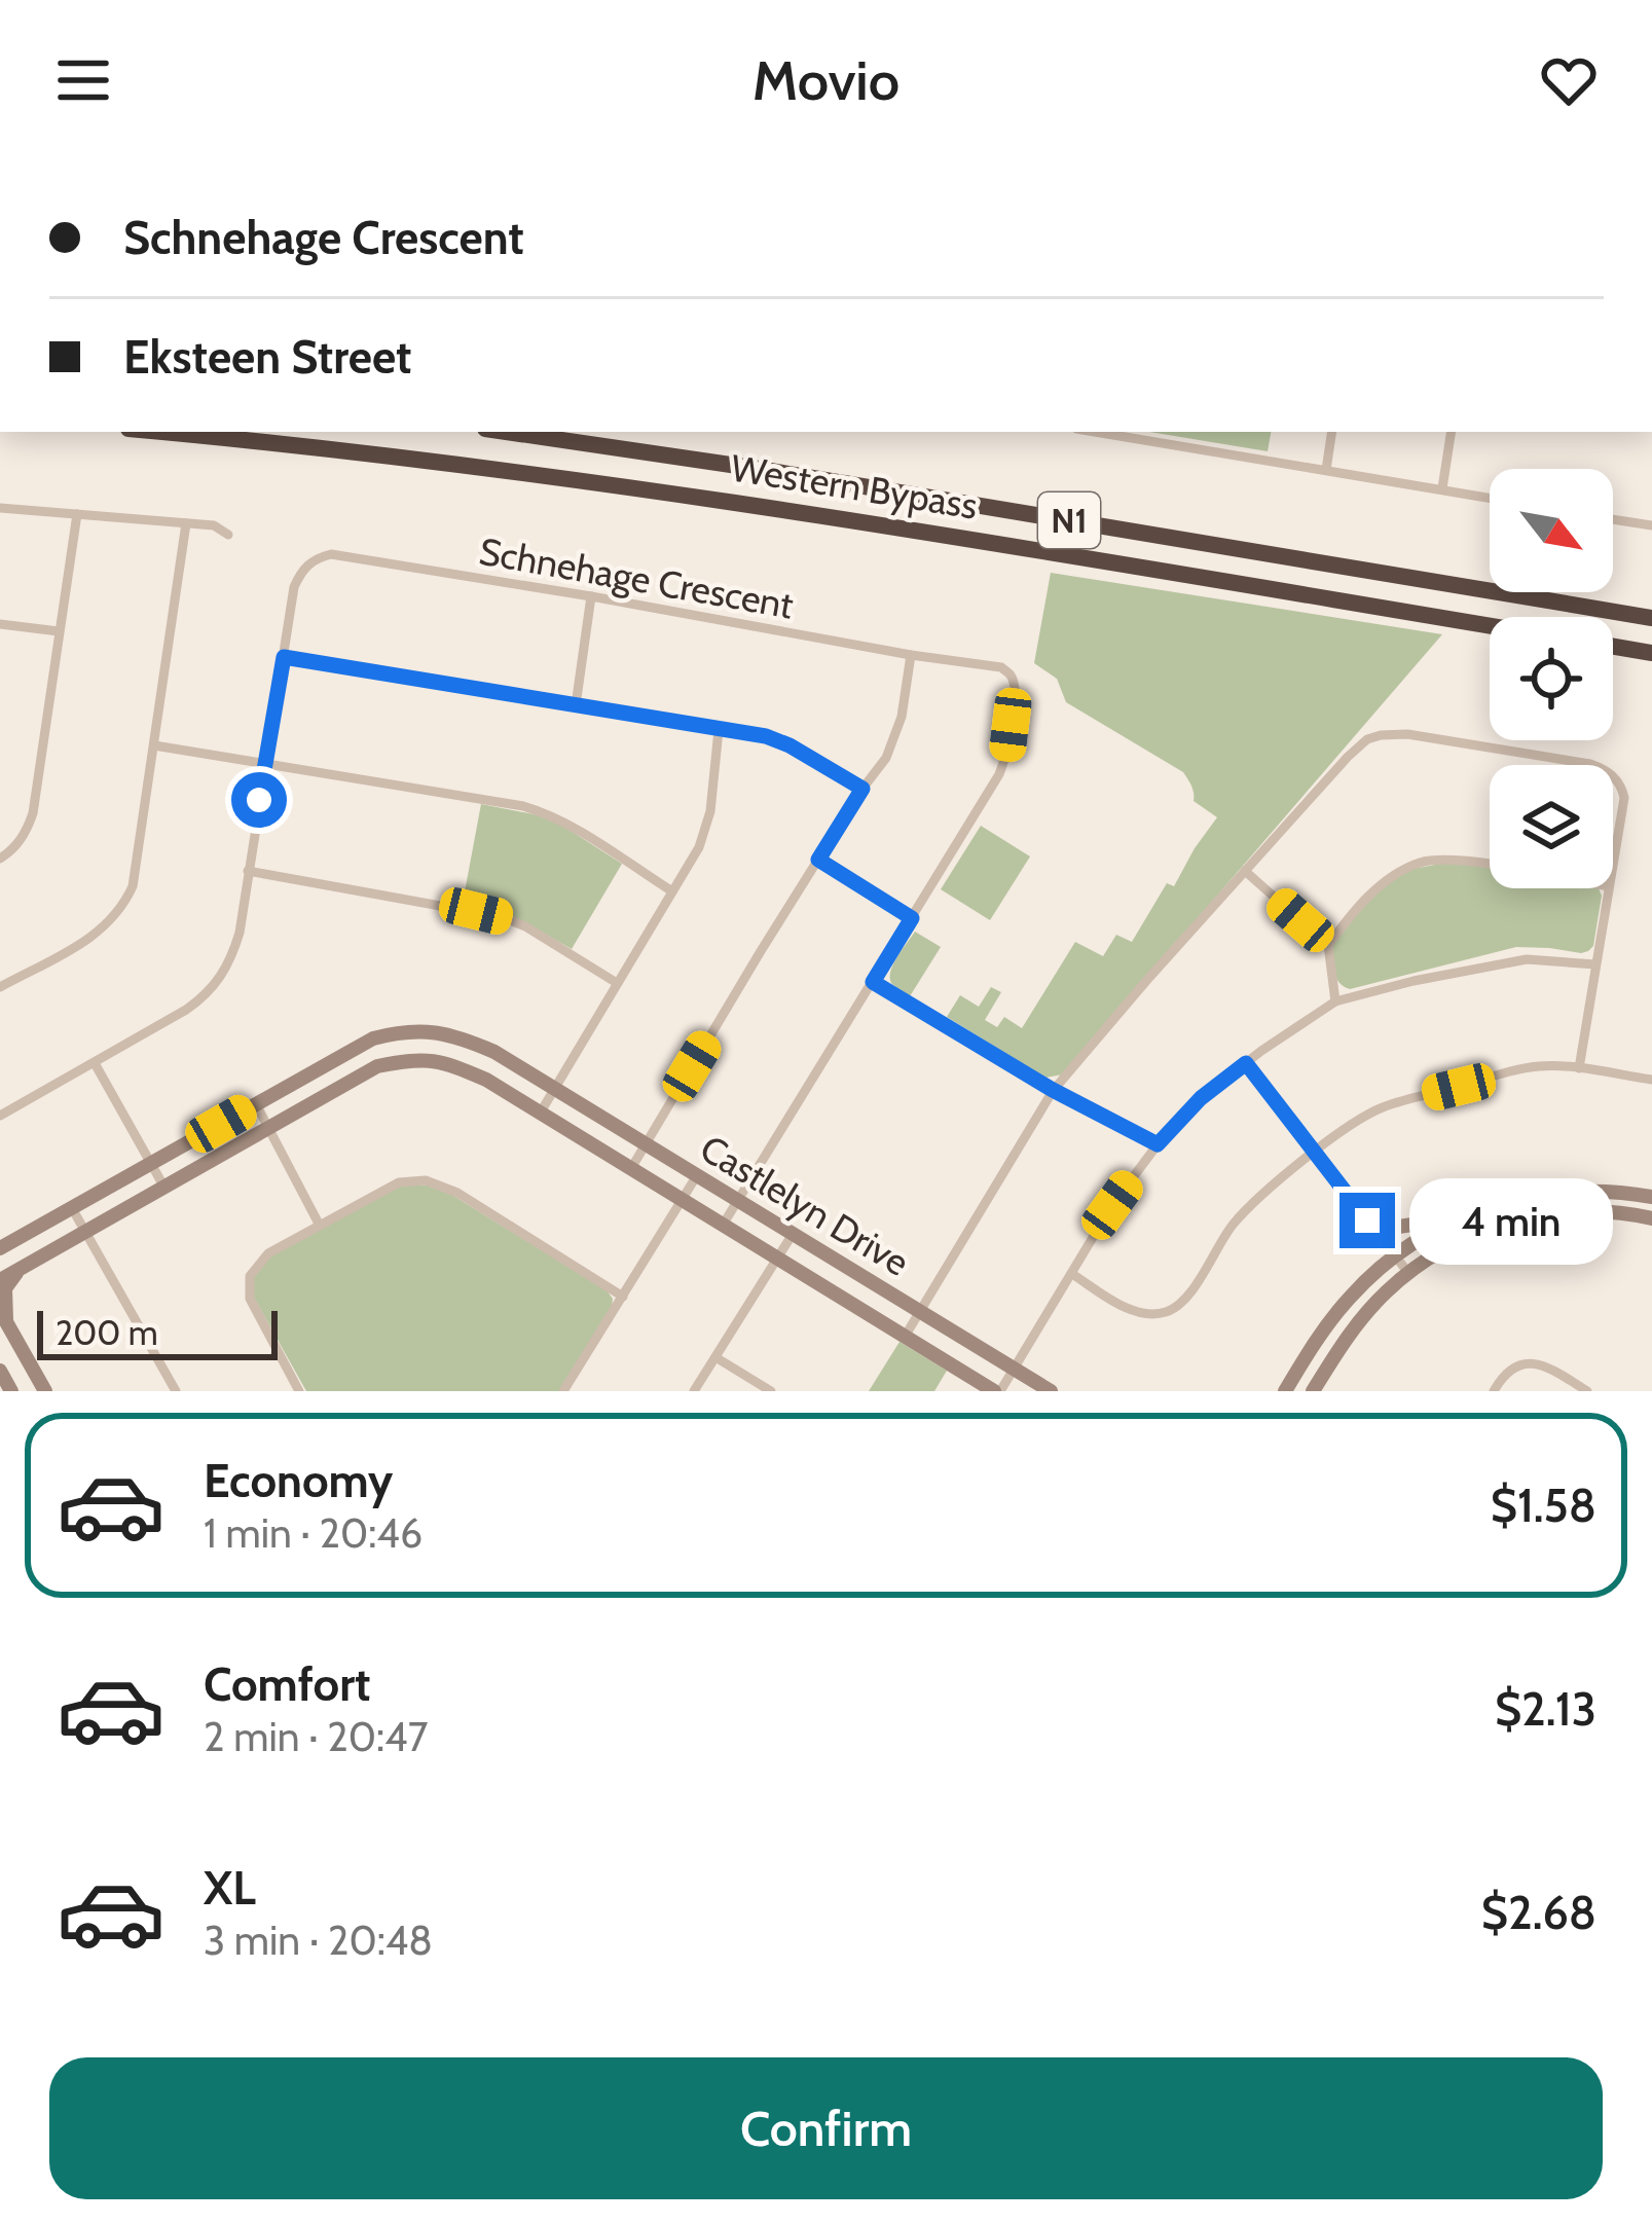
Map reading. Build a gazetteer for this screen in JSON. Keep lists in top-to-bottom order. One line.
{"streets":{"highway":["Western Bypass","N1"],"street":["Schnehage Crescent","Castlelyn Drive"]},"crossings":[["Schnehage Crescent","Castlelyn Drive"]],"scale_bar":"200 m","north":"bottom right","page":{"header":"Movio","banner":["Schnehage Crescent","Eksteen Street"],"bubble":"4 min","scale":"200 m","list":[{"name":"Economy","note":"1 min · 20:46","value":"$1.58"},{"name":"Comfort","note":"2 min · 20:47","value":"$2.13"},{"name":"XL","note":"3 min · 20:48","value":"$2.68"}],"buttons":"Confirm"}}
